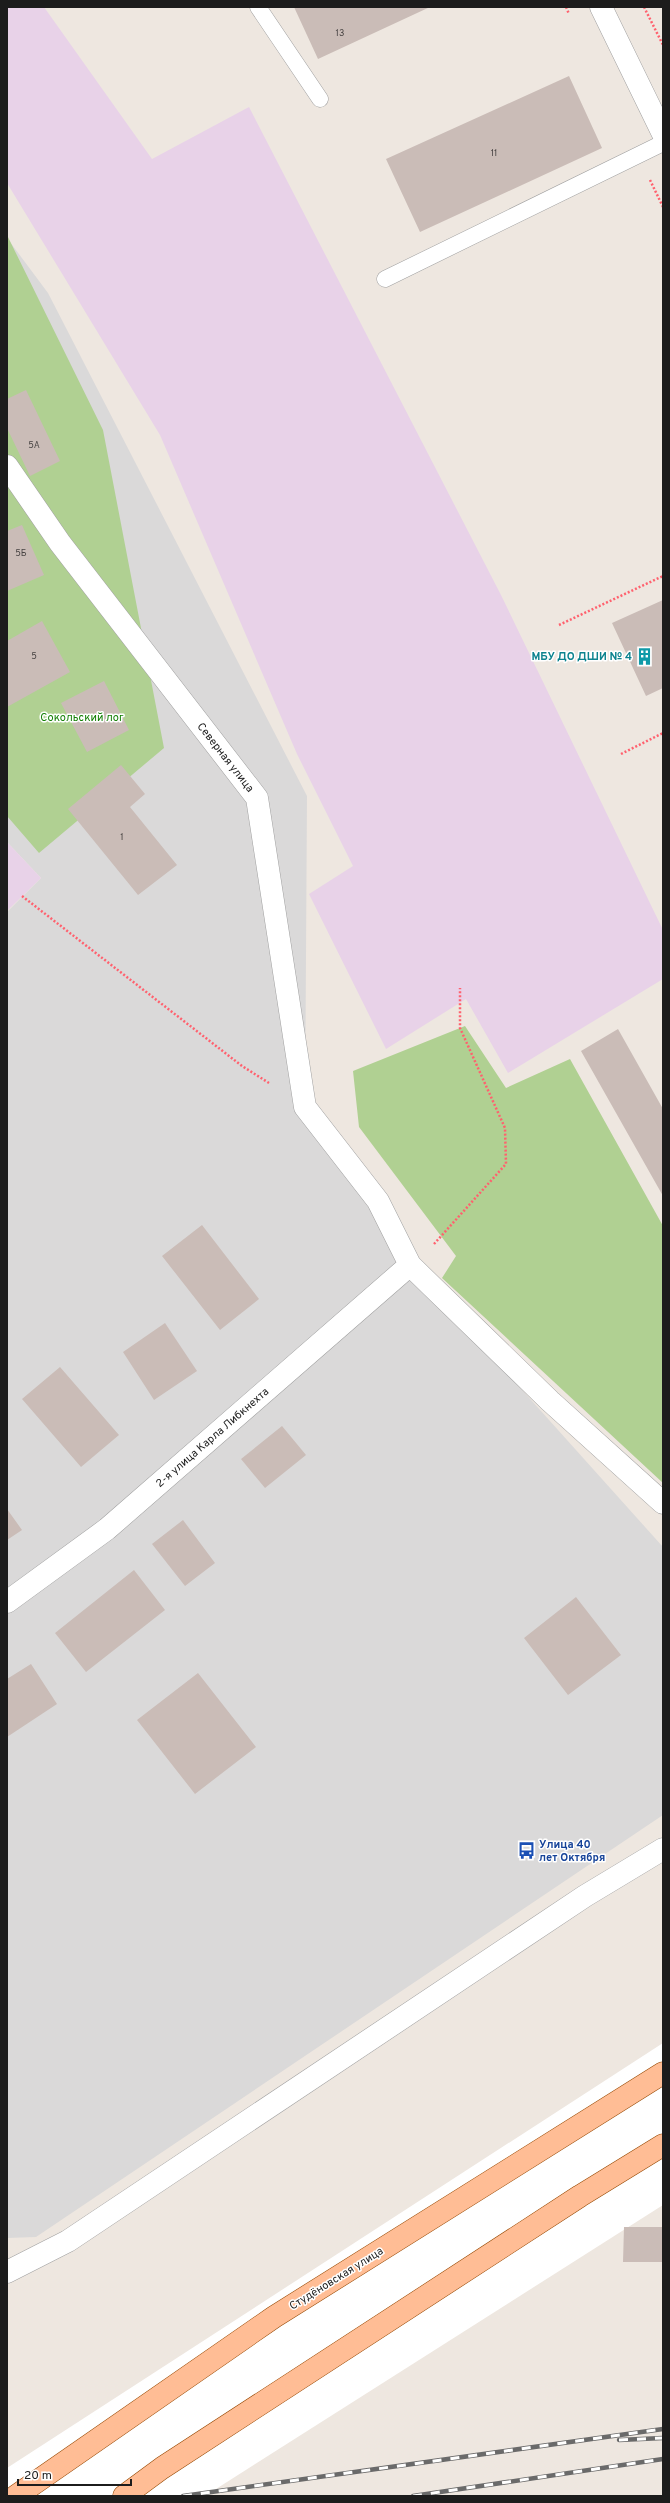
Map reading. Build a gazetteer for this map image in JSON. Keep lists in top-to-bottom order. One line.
{"streets":{"main road":["Студёновская улица"],"street":["Северная улица","2-я улица Карла Либкнехта"]},"parks":["Сокольский лог"],"places":{"building":["МБУ ДО ДШИ № 4"],"bus stop":["Улица 40 лет Октября"]},"house_numbers":["13","11","5А","5Б","5","1"],"scale_bar":"20 m"}
